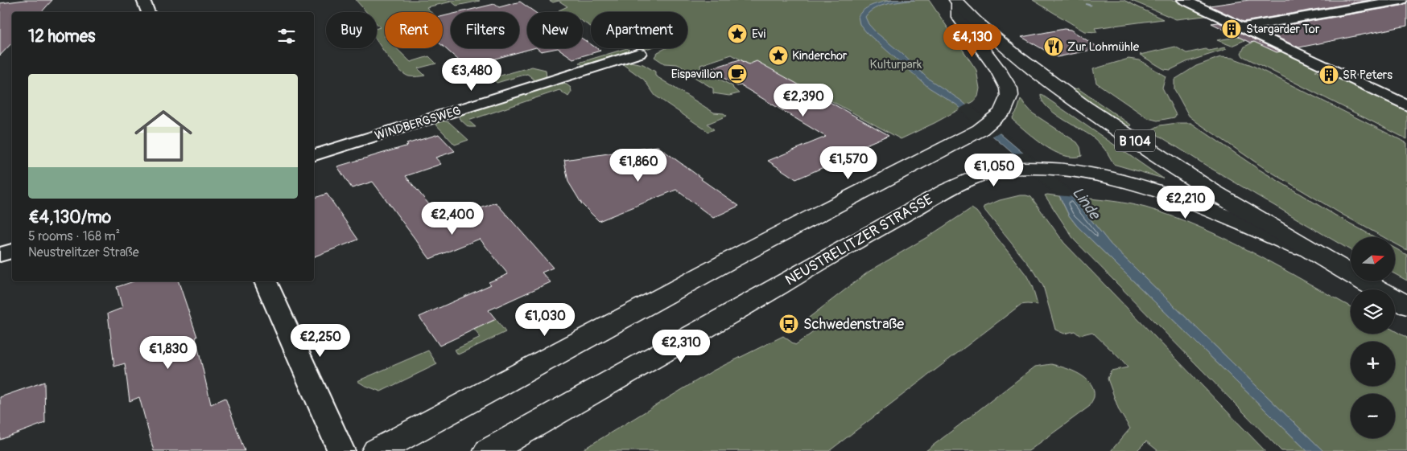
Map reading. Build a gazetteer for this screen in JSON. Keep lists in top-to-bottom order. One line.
{"streets":{"main road":["B 104","NEUSTRELITZER STRASSE"],"street":["WINDBERGSWEG"]},"crossings":[["B 104","NEUSTRELITZER STRASSE"]],"water":["Linde"],"parks":["Kulturpark"],"places":{"building":["Stargarder Tor","SR Peters"],"place":["Evi","Kinderchor"],"restaurant":["Zur Lohmühle"],"cafe":["Eispavillon"],"bus stop":["Schwedenstraße"]},"north":"right","page":{"chip":["Buy","Rent","Filters","New","Apartment"],"heading":"12 homes","price":["€4,130","€3,480","€2,390","€1,570","€1,860","€1,050","€2,210","€2,400","€1,030","€2,250","€2,310","€1,830"],"list":[{"name":"€4,130/mo","note":"5 rooms · 168 m² · Neustrelitzer Straße"}],"map_buttons":["+","−"]}}
